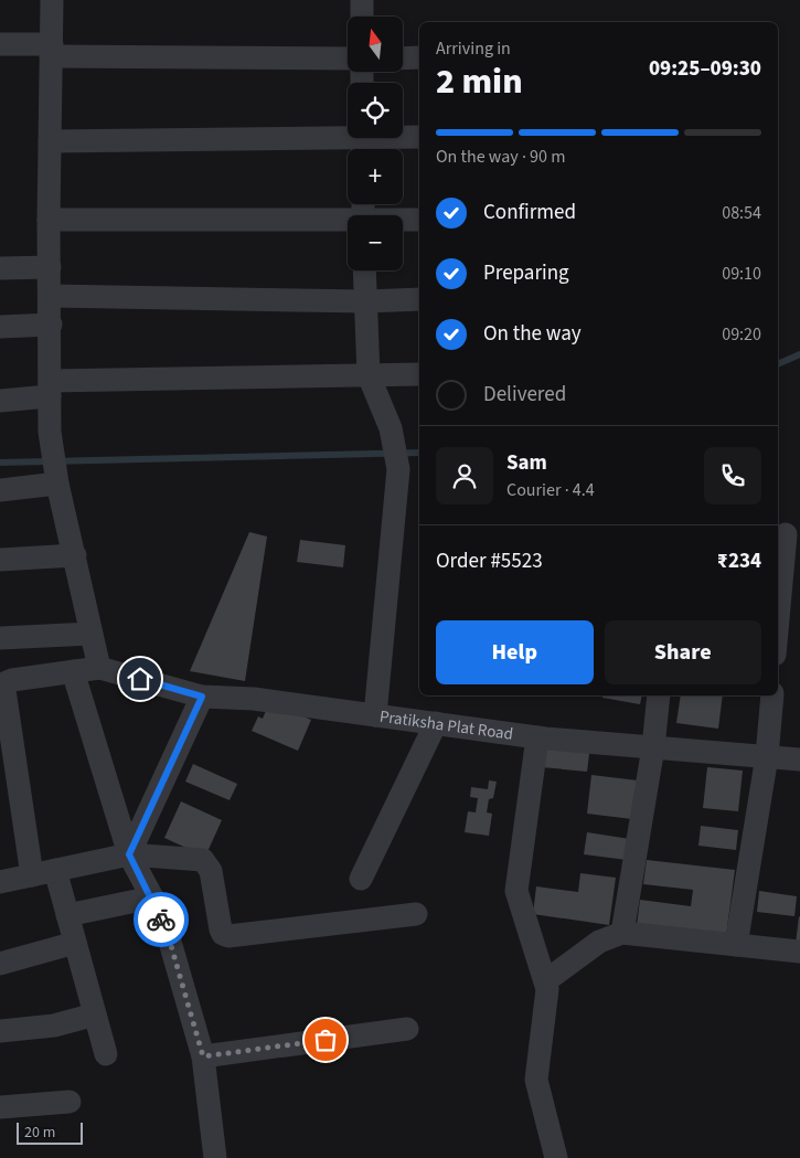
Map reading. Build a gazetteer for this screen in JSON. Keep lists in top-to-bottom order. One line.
{"streets":{"street":["Pratiksha Plat Road"]},"scale_bar":"20 m","north":"top","page":{"map_buttons":["+","−"],"heading":["2 min","Arriving in","09:25–09:30"],"panel":["Sam","Courier · 4.4","Order #5523","₹234"],"bar":"On the way · 90 m","list":[["Confirmed","08:54"],["Preparing","09:10"],["On the way","09:20"],"Delivered"],"buttons":["Help","Share"],"scale":"20 m"}}
